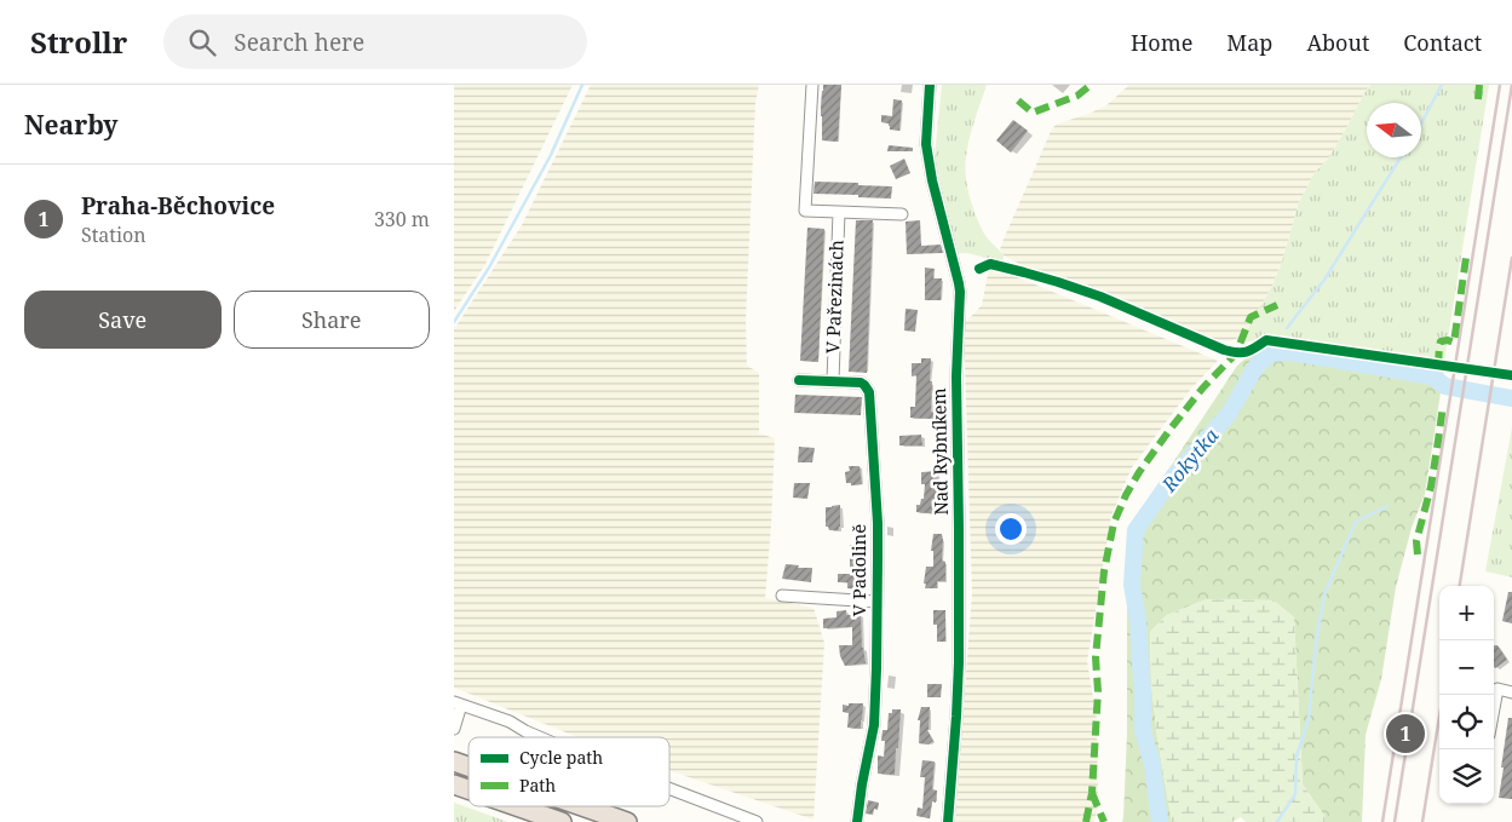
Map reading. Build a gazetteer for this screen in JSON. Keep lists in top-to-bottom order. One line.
{"streets":{"street":["V Pařezinách","Nad Rybníkem","V Padolině"]},"crossings":[["V Pařezinách","V Padolině"]],"water":["Rokytka"],"legend":["Cycle path","Path"],"north":"left","page":{"header":"Strollr","search":"Search here","nav":["Home","Map","About","Contact"],"heading":"Nearby","list":[{"mark":"1","name":"Praha-Běchovice","note":"Station","value":"330 m"}],"buttons":["Save","Share"],"map_buttons":["+","−"],"pins":"1"}}
